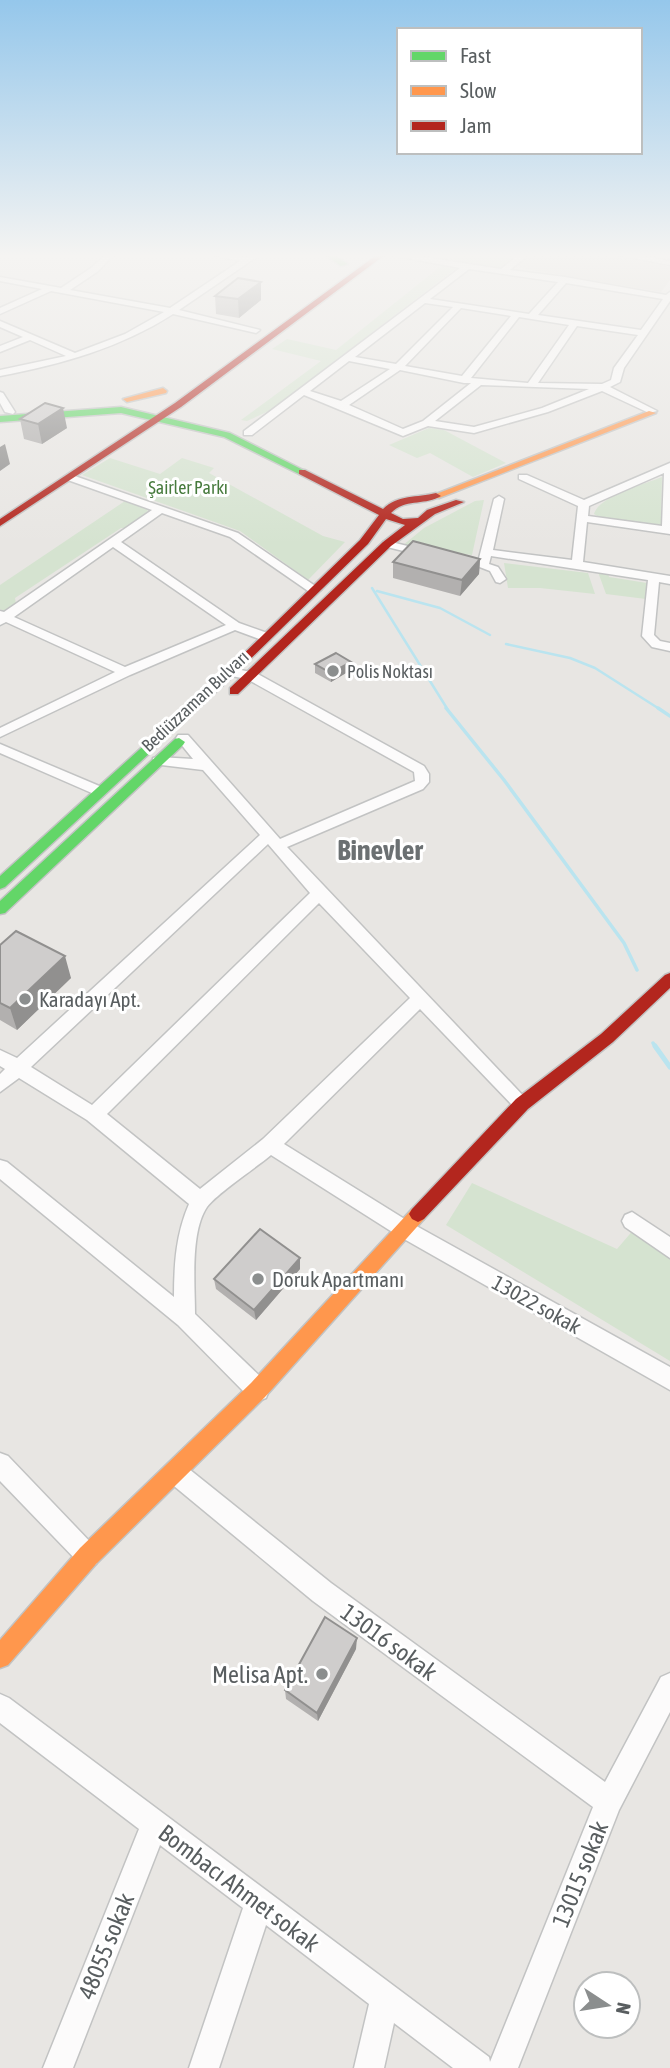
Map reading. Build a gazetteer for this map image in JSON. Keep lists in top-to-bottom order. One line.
{"streets":{"street":["Bediüzzaman Bulvarı","13022 sokak","13016 sokak","13015 sokak","Bombacı Ahmet sokak","48055 sokak"]},"crossings":[["13016 sokak","13015 sokak"],["Bombacı Ahmet sokak","48055 sokak"]],"districts":["Binevler"],"parks":["Şairler Parkı"],"places":["Polis Noktası","Karadayı Apt.","Doruk Apartmanı","Melisa Apt."],"legend":["Fast","Slow","Jam"],"north":"right"}
